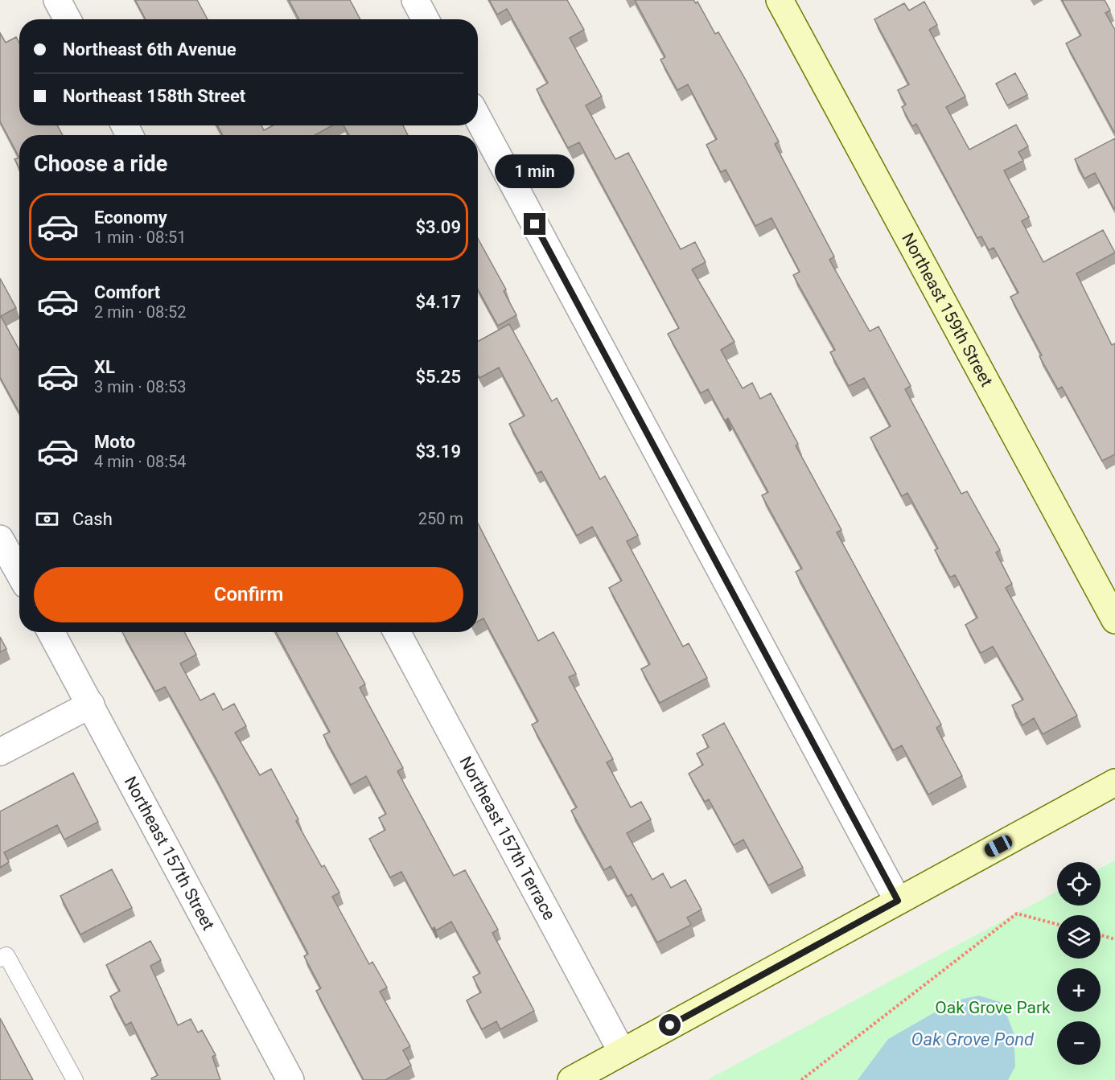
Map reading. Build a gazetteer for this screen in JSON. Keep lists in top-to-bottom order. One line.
{"streets":{"street":["Northeast 159th Street","Northeast 157th Terrace","Northeast 157th Street"]},"water":["Oak Grove Pond"],"parks":["Oak Grove Park"],"page":{"banner":["Northeast 6th Avenue","Northeast 158th Street"],"heading":"Choose a ride","bubble":"1 min","list":[{"name":"Economy","note":"1 min · 08:51","value":"$3.09"},{"name":"Comfort","note":"2 min · 08:52","value":"$4.17"},{"name":"XL","note":"3 min · 08:53","value":"$5.25"},{"name":"Moto","note":"4 min · 08:54","value":"$3.19"}],"pay":["Cash","250 m"],"buttons":"Confirm","map_buttons":["+","−"]}}
